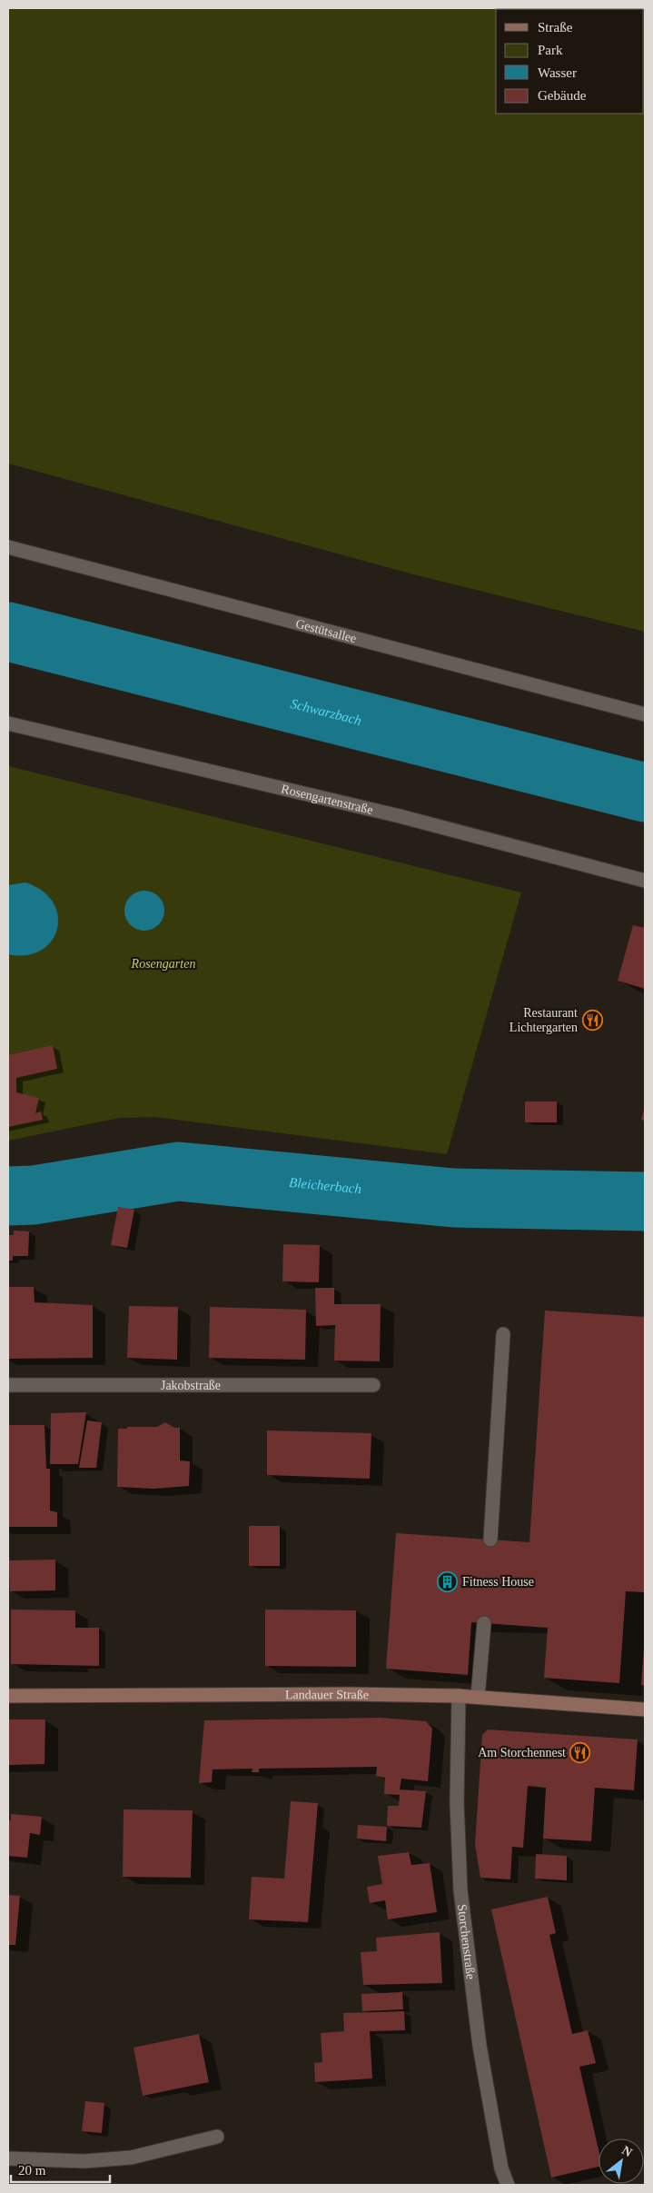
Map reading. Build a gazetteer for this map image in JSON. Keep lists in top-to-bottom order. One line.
{"streets":{"main road":["Landauer Straße"],"street":["Gestütsallee","Rosengartenstraße","Jakobstraße","Storchenstraße"]},"crossings":[["Landauer Straße","Storchenstraße"]],"water":["Schwarzbach","Bleicherbach"],"parks":["Rosengarten"],"places":{"restaurant":["Restaurant Lichtergarten","Am Storchennest"],"building":["Fitness House"]},"legend":["Straße","Park","Wasser","Gebäude"],"scale_bar":"20 m","north":"top right"}
